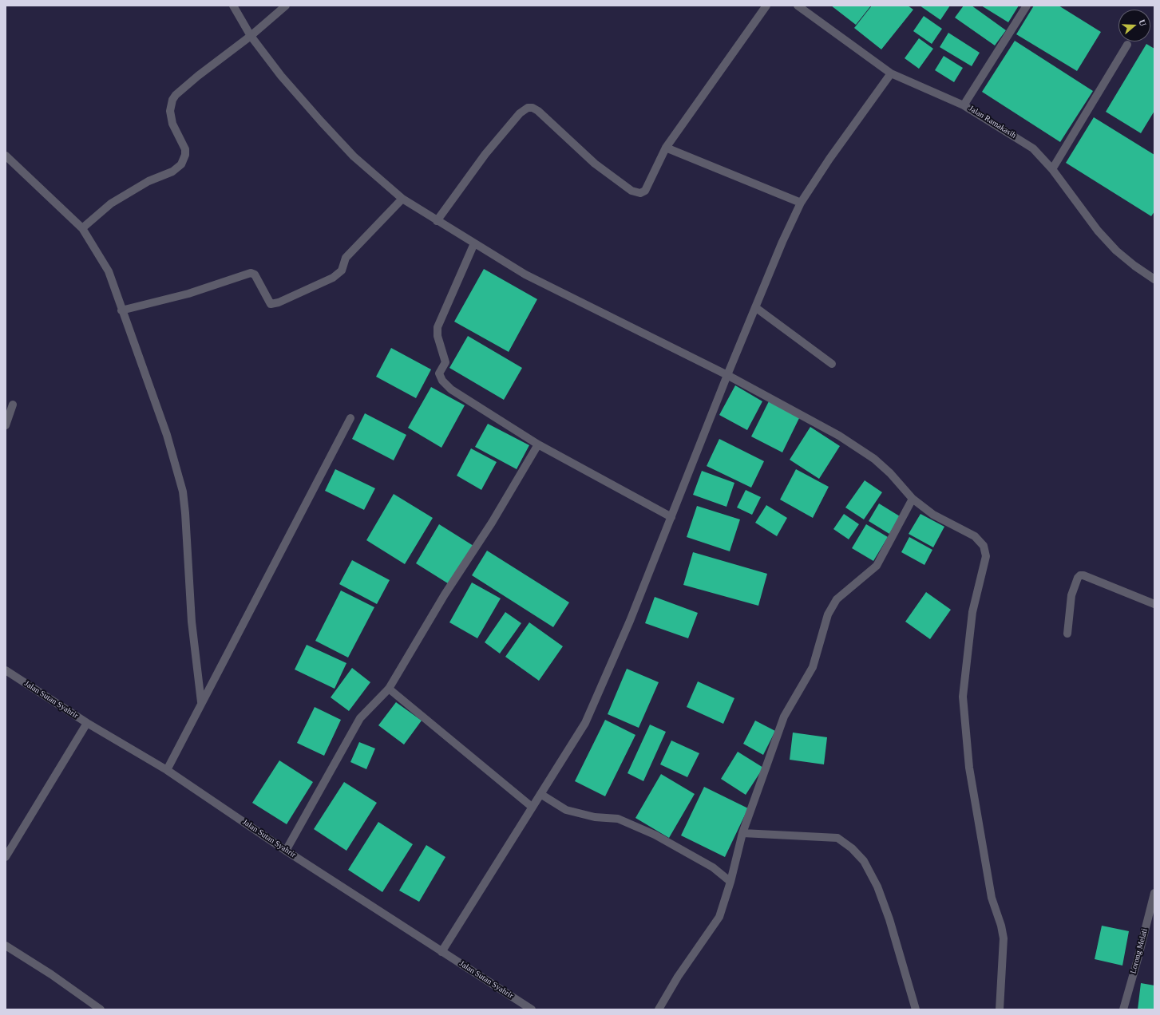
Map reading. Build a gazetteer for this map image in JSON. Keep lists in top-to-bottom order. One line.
{"streets":{"street":["Jalan Ramakasih","Jalan Sutan Syahrir","Lorong Melati"]},"north":"right"}
